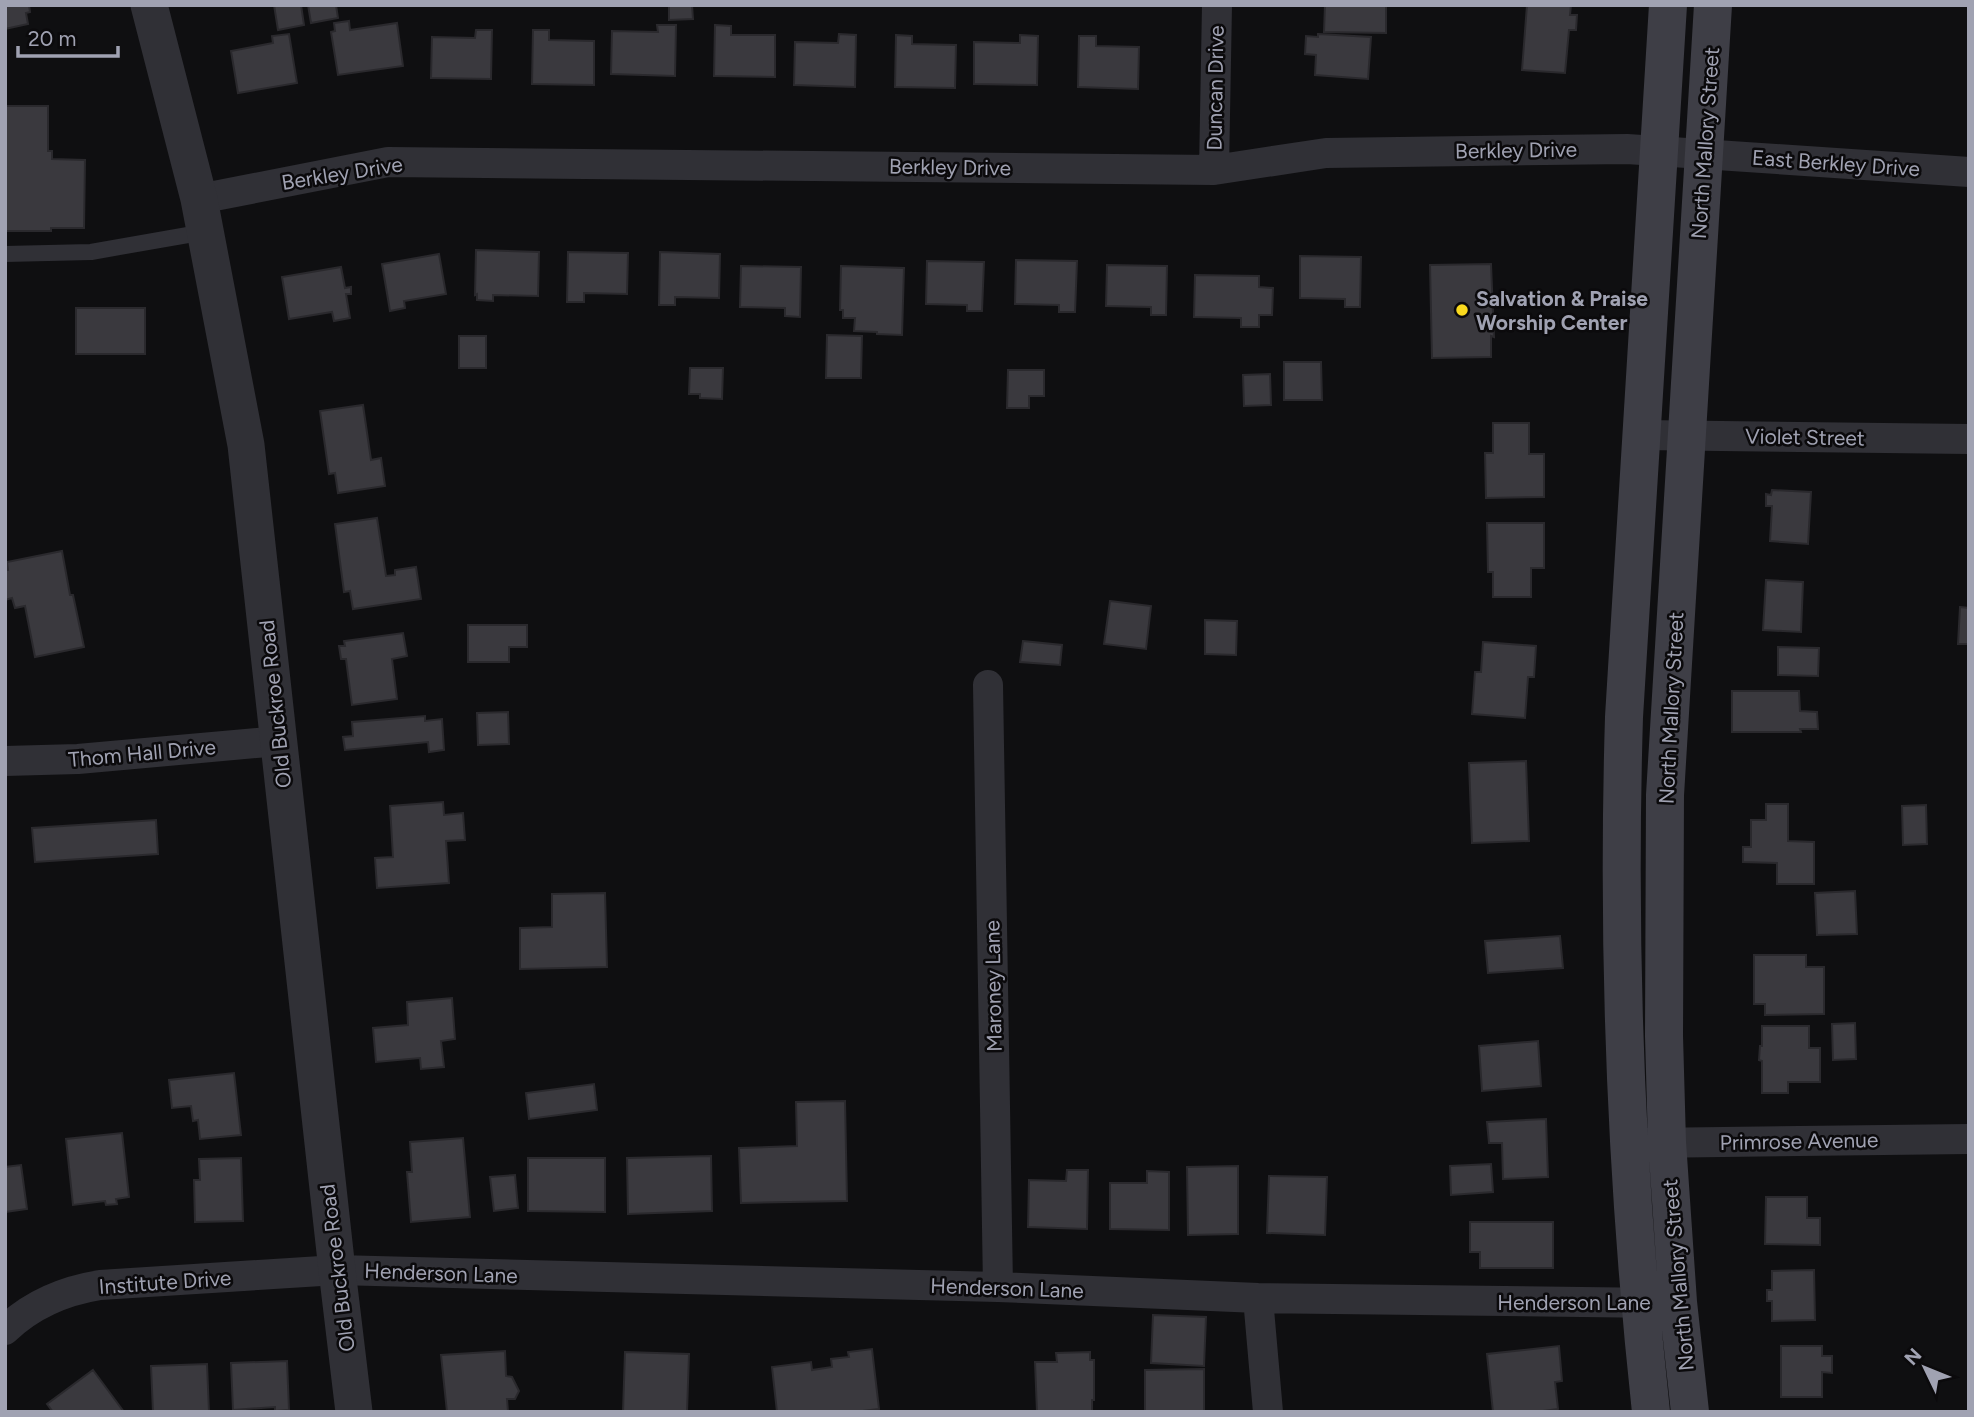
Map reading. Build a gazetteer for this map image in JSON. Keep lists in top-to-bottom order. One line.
{"streets":{"main road":["North Mallory Street"],"street":["Duncan Drive","Berkley Drive","East Berkley Drive","Violet Street","Old Buckroe Road","Thom Hall Drive","Maroney Lane","Primrose Avenue","Henderson Lane","Institute Drive"]},"crossings":[["Duncan Drive","Berkley Drive"],["North Mallory Street","Berkley Drive"],["North Mallory Street","East Berkley Drive"],["North Mallory Street","Violet Street"],["North Mallory Street","Primrose Avenue"],["North Mallory Street","Henderson Lane"],["Berkley Drive","East Berkley Drive"],["Berkley Drive","Old Buckroe Road"],["Old Buckroe Road","Thom Hall Drive"],["Old Buckroe Road","Henderson Lane"],["Old Buckroe Road","Institute Drive"],["Maroney Lane","Henderson Lane"],["Henderson Lane","Institute Drive"]],"places":["Salvation & Praise Worship Center"],"scale_bar":"20 m","north":"top left"}
